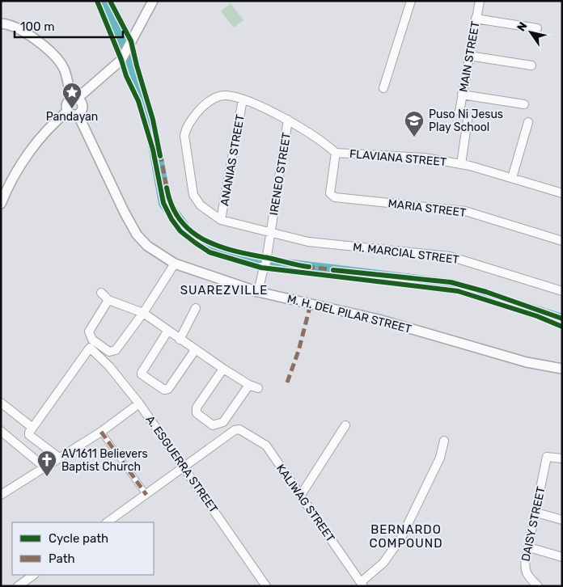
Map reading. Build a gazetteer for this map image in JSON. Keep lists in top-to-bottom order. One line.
{"streets":{"street":["MAIN STREET","FLAVIANA STREET","ANANIAS STREET","IRENEO STREET","MARIA STREET","M. MARCIAL STREET","M. H. DEL PILAR STREET","A. ESGUERRA STREET","KALIWAG STREET","DAISY STREET"]},"crossings":[["FLAVIANA STREET","ANANIAS STREET"],["FLAVIANA STREET","IRENEO STREET"],["FLAVIANA STREET","MARIA STREET"],["FLAVIANA STREET","M. MARCIAL STREET"],["ANANIAS STREET","M. MARCIAL STREET"],["IRENEO STREET","M. MARCIAL STREET"],["IRENEO STREET","M. H. DEL PILAR STREET"],["A. ESGUERRA STREET","KALIWAG STREET"]],"districts":["SUAREZVILLE","BERNARDO COMPOUND"],"places":{"place":["Pandayan"],"school or university":["Puso Ni Jesus Play School"],"church":["AV1611 Believers Baptist Church"]},"legend":["Cycle path","Path"],"scale_bar":"100 m","north":"top left"}
